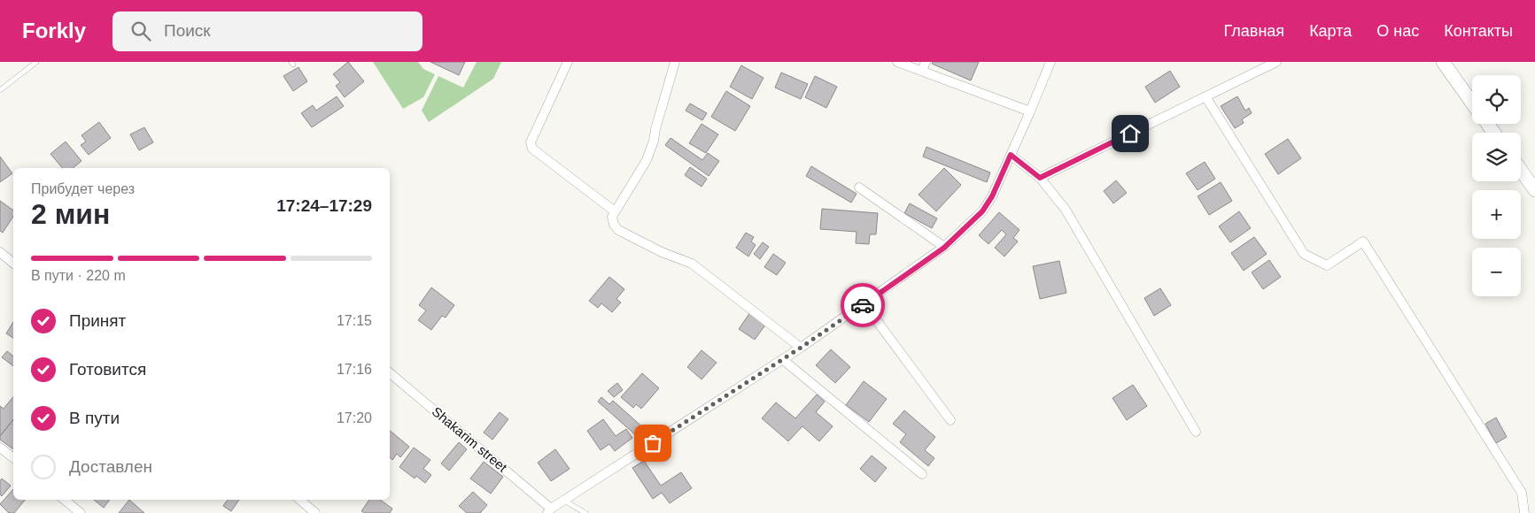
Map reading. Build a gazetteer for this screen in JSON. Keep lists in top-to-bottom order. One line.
{"streets":{"street":["Shakarim street"]},"page":{"header":"Forkly","search":"Поиск","nav":["Главная","Карта","О нас","Контакты"],"map_buttons":["+","−"],"heading":["2 мин","Прибудет через","17:24–17:29"],"bar":"В пути · 220 m","list":[["Принят","17:15"],["Готовится","17:16"],["В пути","17:20"],"Доставлен"]}}
